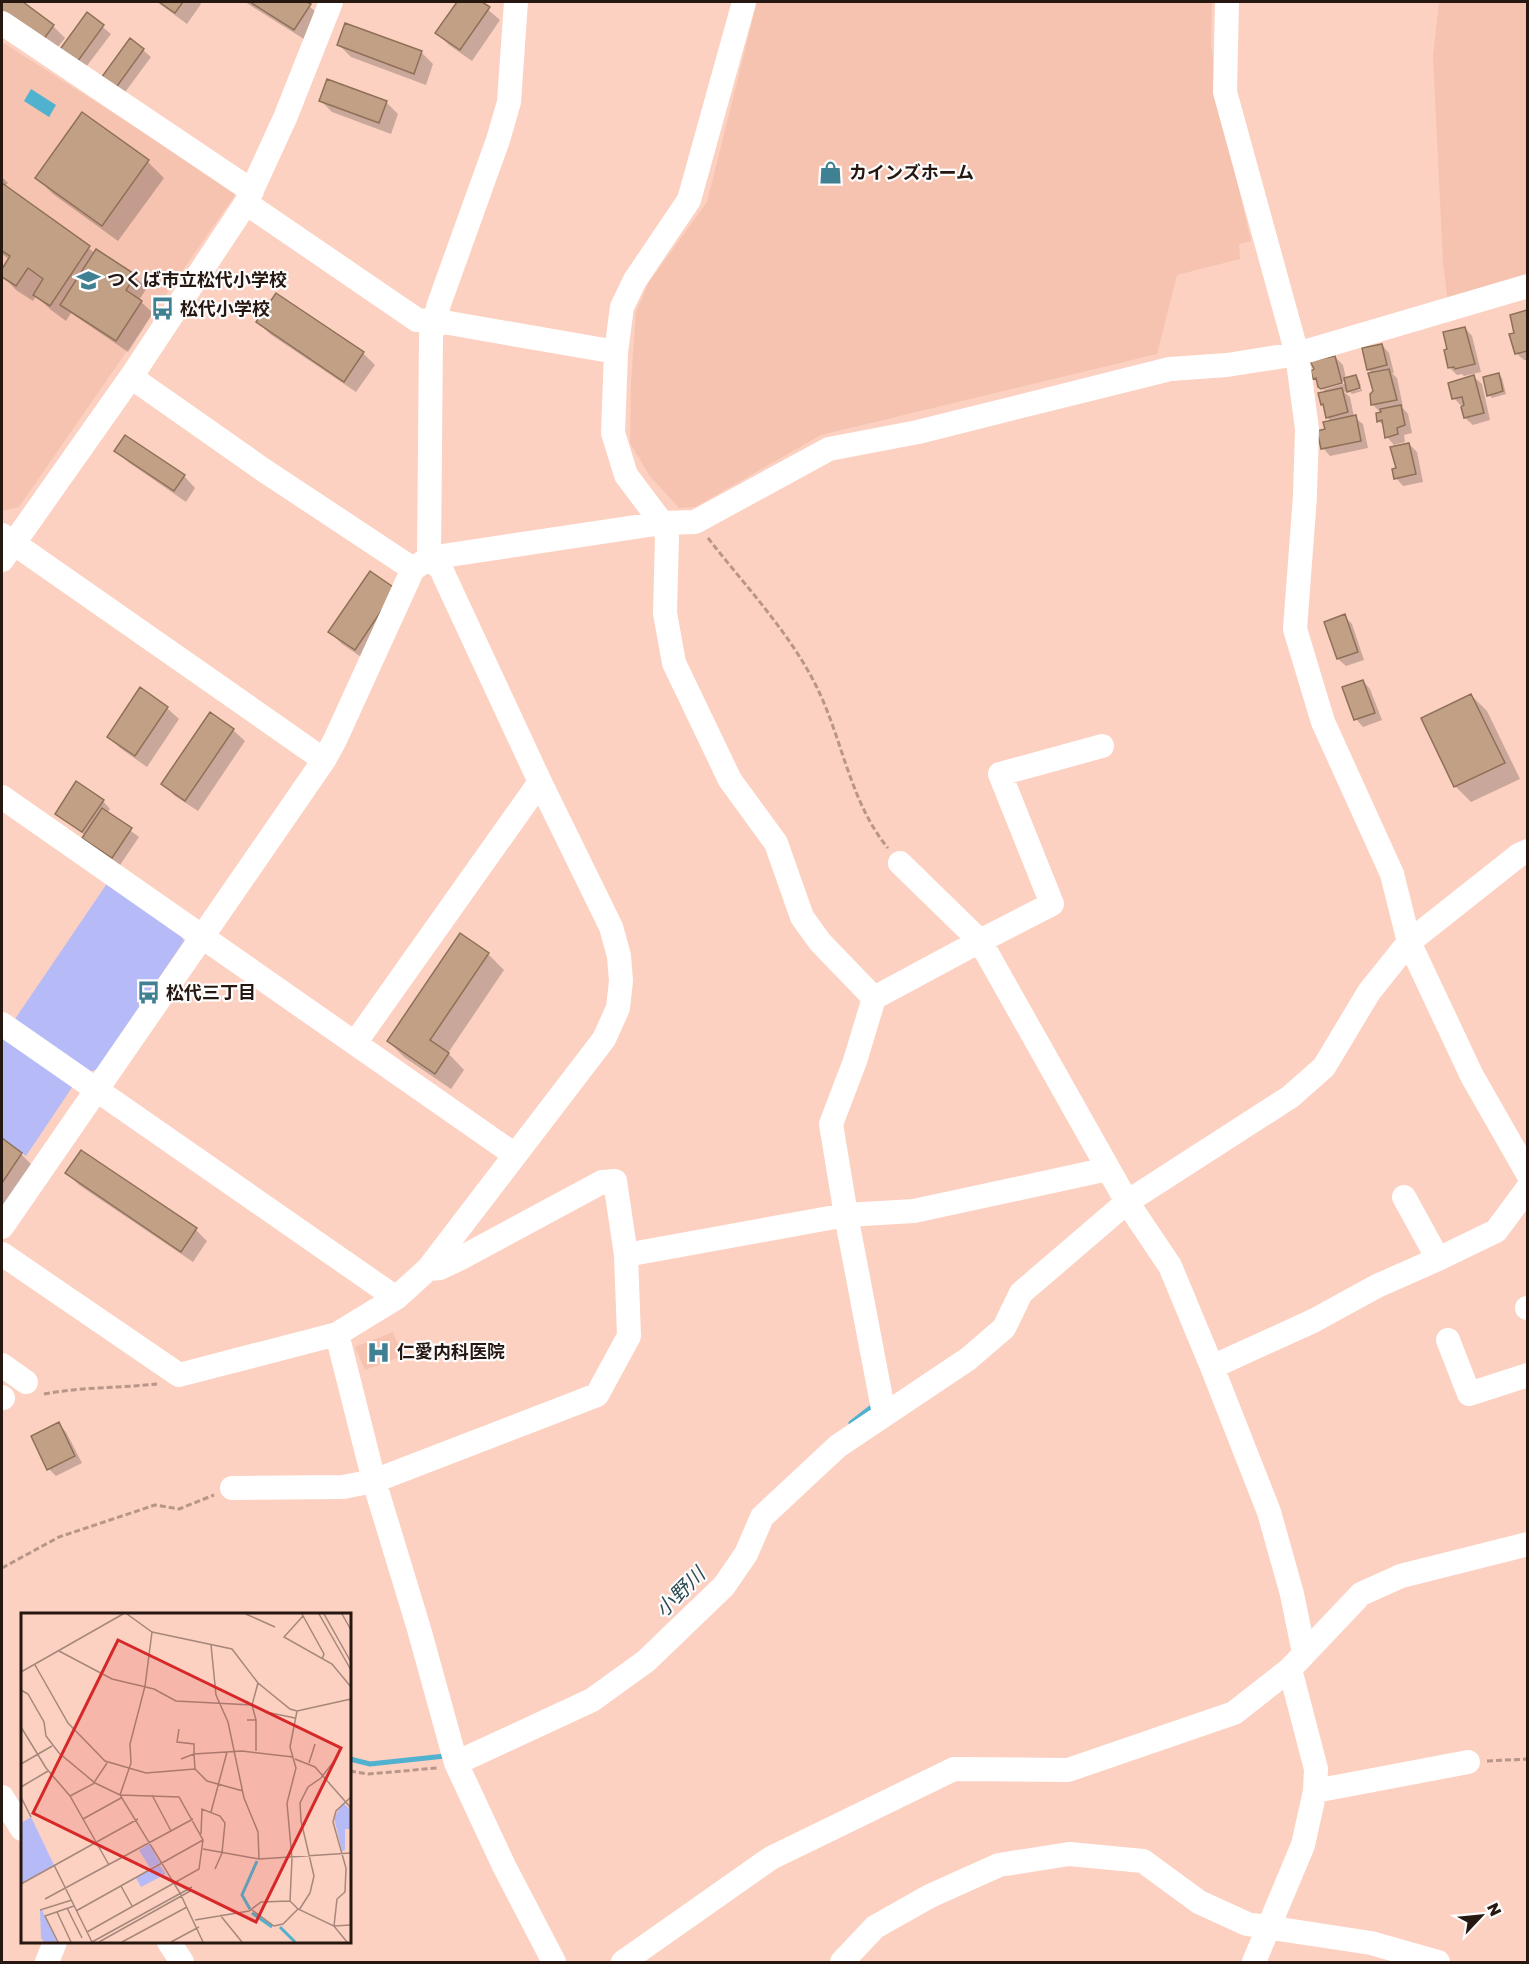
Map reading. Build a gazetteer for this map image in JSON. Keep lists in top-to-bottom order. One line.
{"water":["小野川"],"places":{"shop":["カインズホーム"],"school or university":["つくば市立松代小学校"],"bus stop":["松代小学校","松代三丁目"],"hospital":["仁愛内科医院"]},"north":"top right"}
